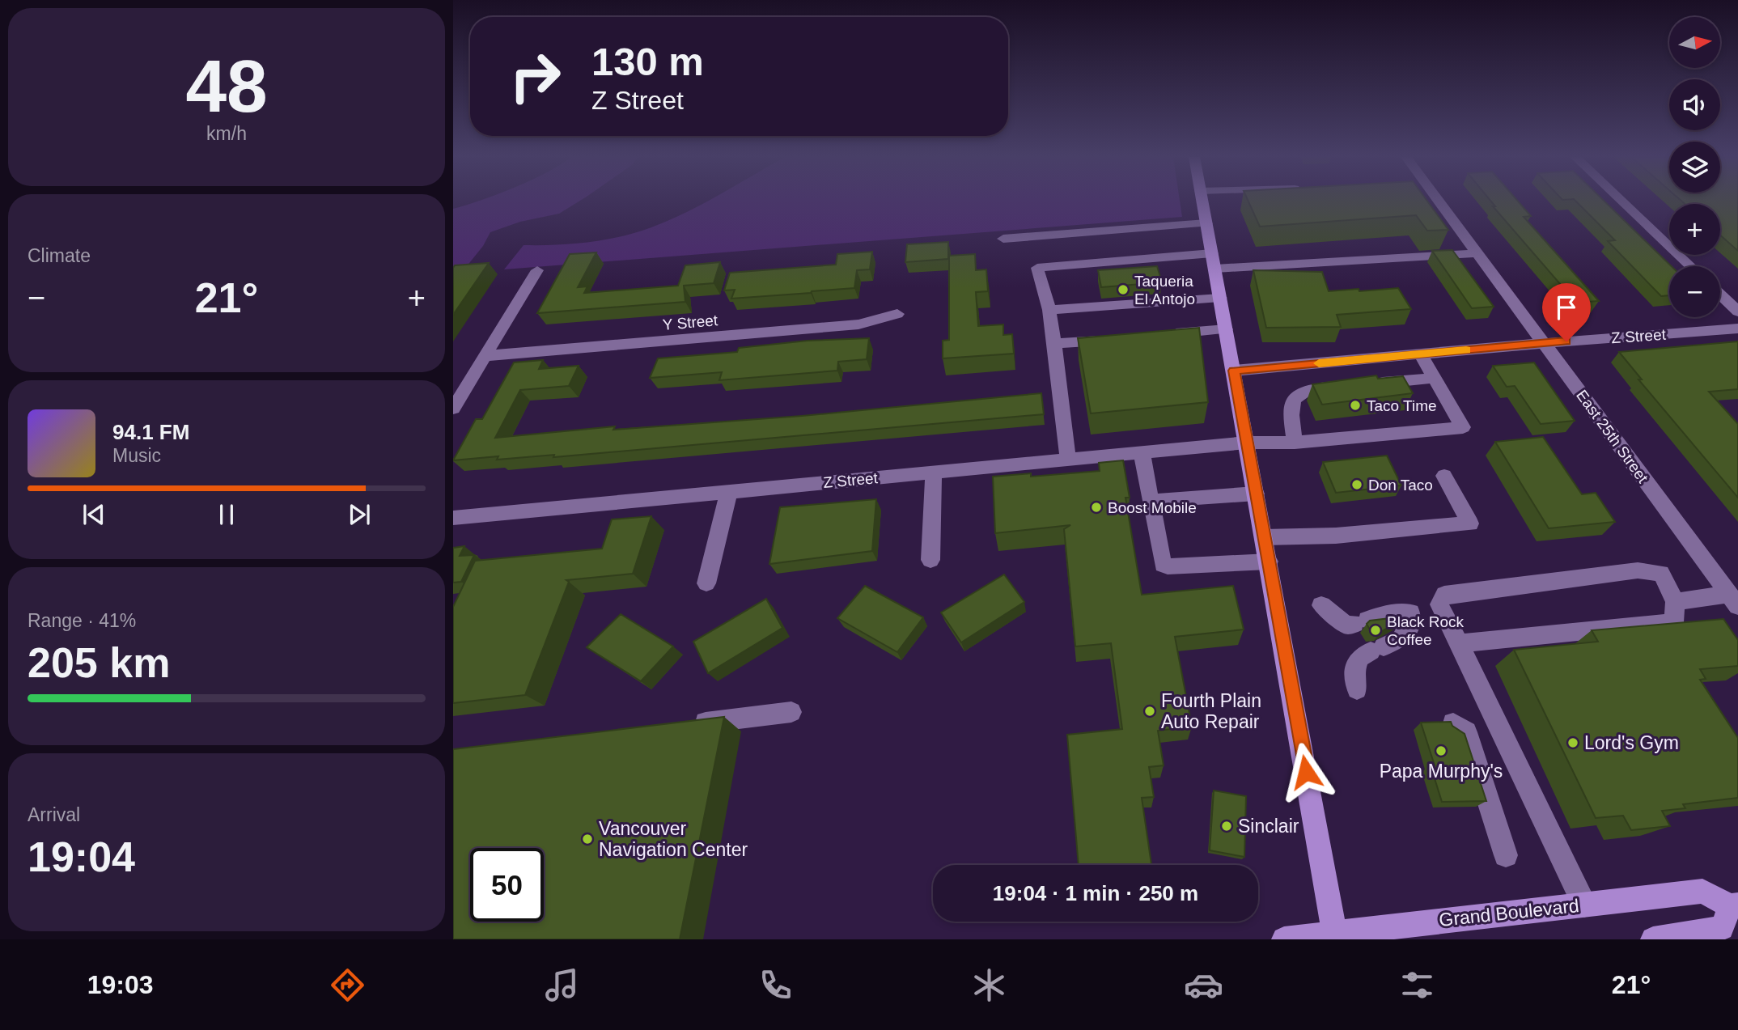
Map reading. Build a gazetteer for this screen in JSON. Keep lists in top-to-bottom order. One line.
{"streets":{"main road":["Grand Boulevard"],"street":["Y Street","Z Street","East 25th Street"]},"crossings":[["Z Street","East 25th Street"]],"places":["Taqueria El Antojo","Taco Time","Don Taco","Boost Mobile","Black Rock Coffee","Fourth Plain Auto Repair","Lord's Gym","Papa Murphy's","Sinclair","Vancouver Navigation Center"],"north":"right","page":{"tile":[["48","km/h"],"Climate",["Range · 41%","205 km"],["Arrival","19:04"]],"map_buttons":["+","−"],"turn":["130 m","Z Street"],"heat":["−","21°","+"],"song":["94.1 FM","Music"],"limit":"50","trip":"19:04 · 1 min · 250 m","tabs":["19:03","21°"]}}
